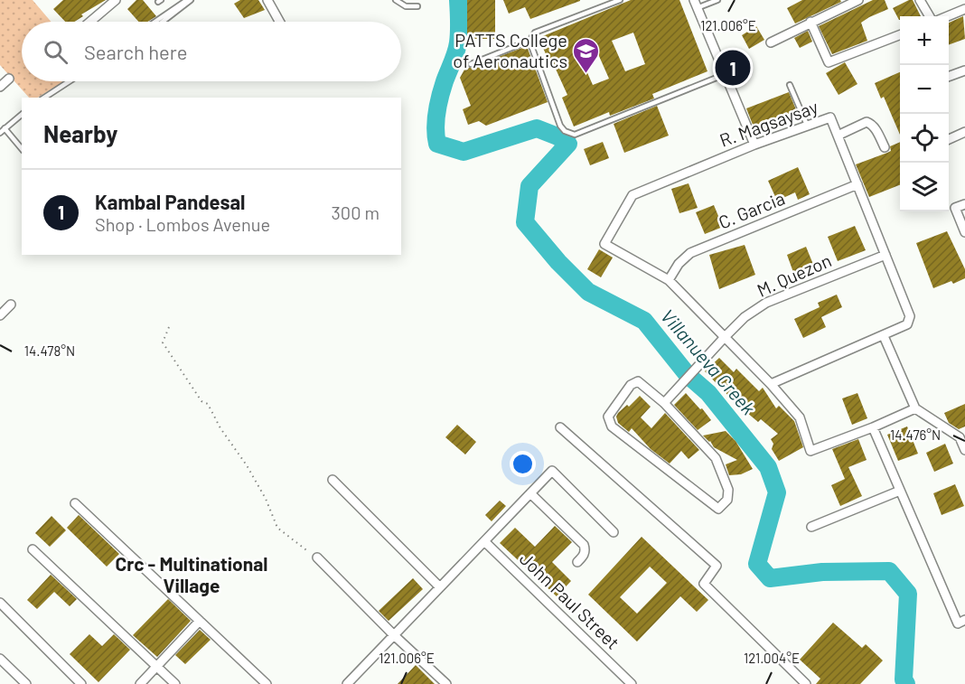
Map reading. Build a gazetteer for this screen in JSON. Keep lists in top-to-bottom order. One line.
{"streets":{"street":["R. Magsaysay","C. Garcia","M. Quezon","John Paul Street"]},"crossings":[["R. Magsaysay","C. Garcia"],["R. Magsaysay","M. Quezon"]],"districts":["Crc - Multinational Village"],"water":["Villanueva Creek"],"places":{"school or university":["PATTS College of Aeronautics"]},"page":{"map_buttons":["+","−"],"search":"Search here","pins":"1","heading":"Nearby","list":[{"mark":"1","name":"Kambal Pandesal","note":"Shop · Lombos Avenue","value":"300 m"}]},"coordinates":["121.006°E","14.478°N","14.476°N","121.004°E"]}
